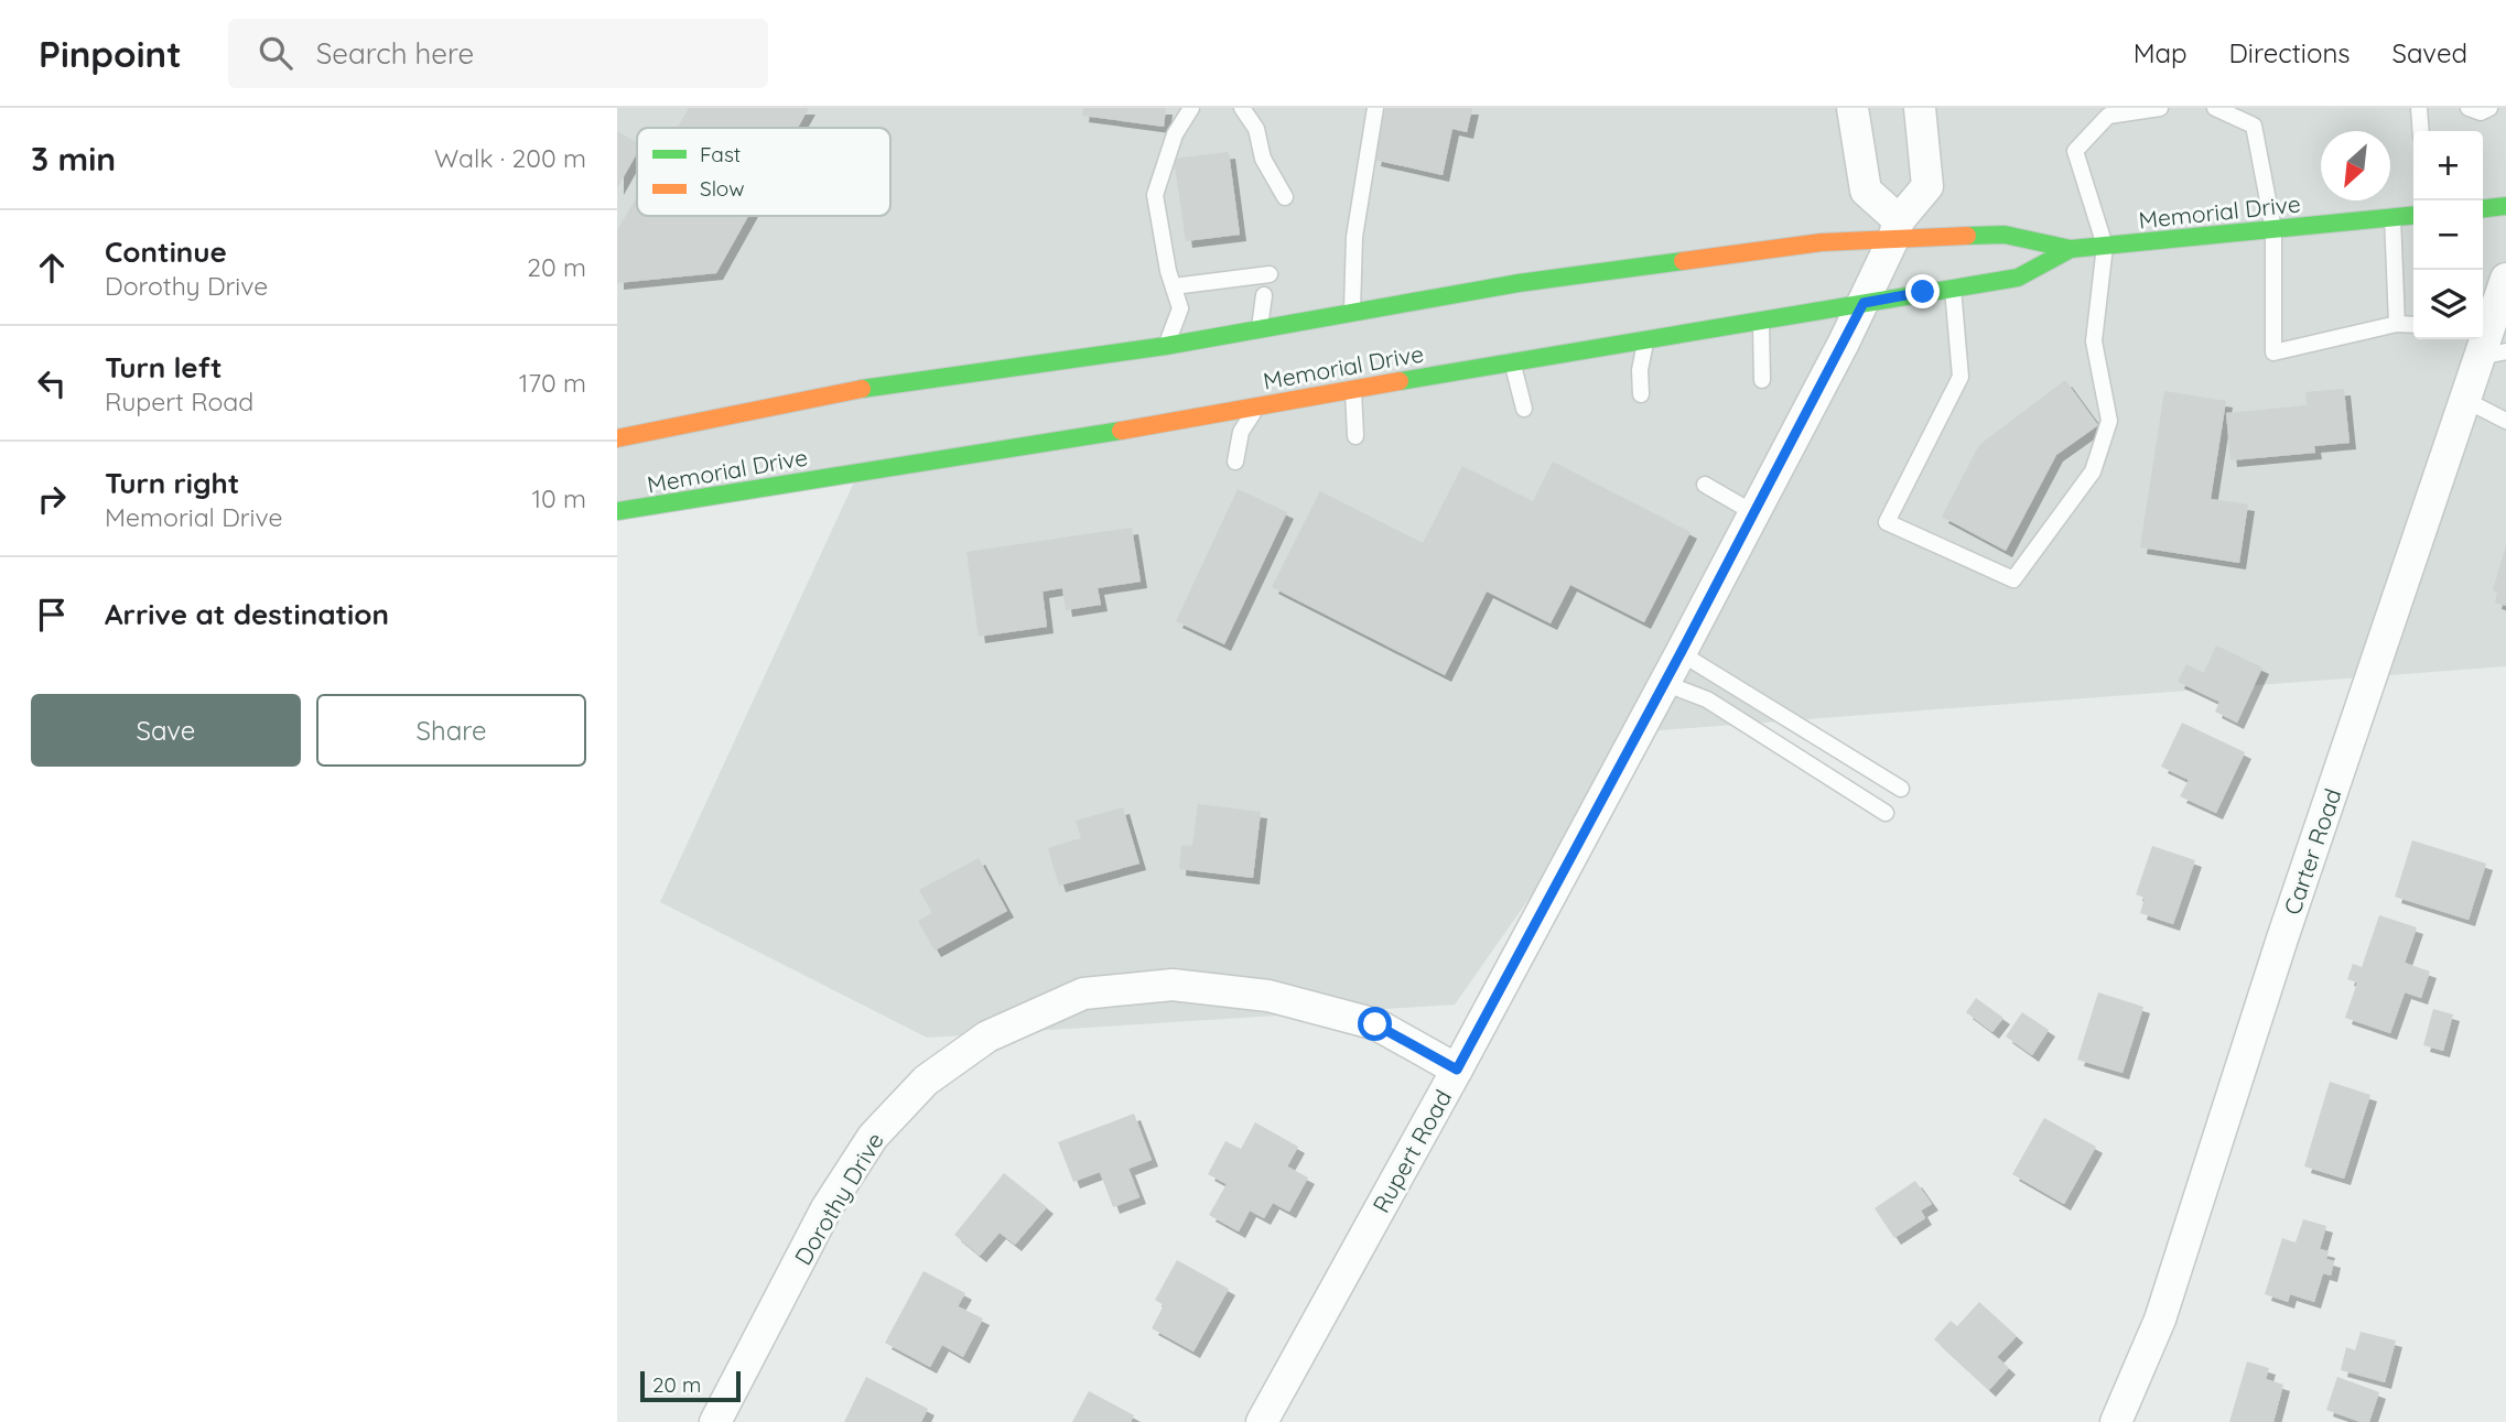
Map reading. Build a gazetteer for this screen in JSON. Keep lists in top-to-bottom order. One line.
{"streets":{"main road":["Memorial Drive"],"street":["Carter Road","Rupert Road","Dorothy Drive"]},"crossings":[["Memorial Drive","Rupert Road"],["Rupert Road","Dorothy Drive"]],"legend":["Fast","Slow"],"scale_bar":"20 m","north":"bottom left","page":{"header":"Pinpoint","search":"Search here","nav":["Map","Directions","Saved"],"heading":["3 min","Walk · 200 m"],"map_buttons":["+","−"],"list":[["Continue","Dorothy Drive","20 m"],["Turn left","Rupert Road","170 m"],["Turn right","Memorial Drive","10 m"],"Arrive at destination"],"buttons":["Save","Share"],"scale":"20 m"}}
